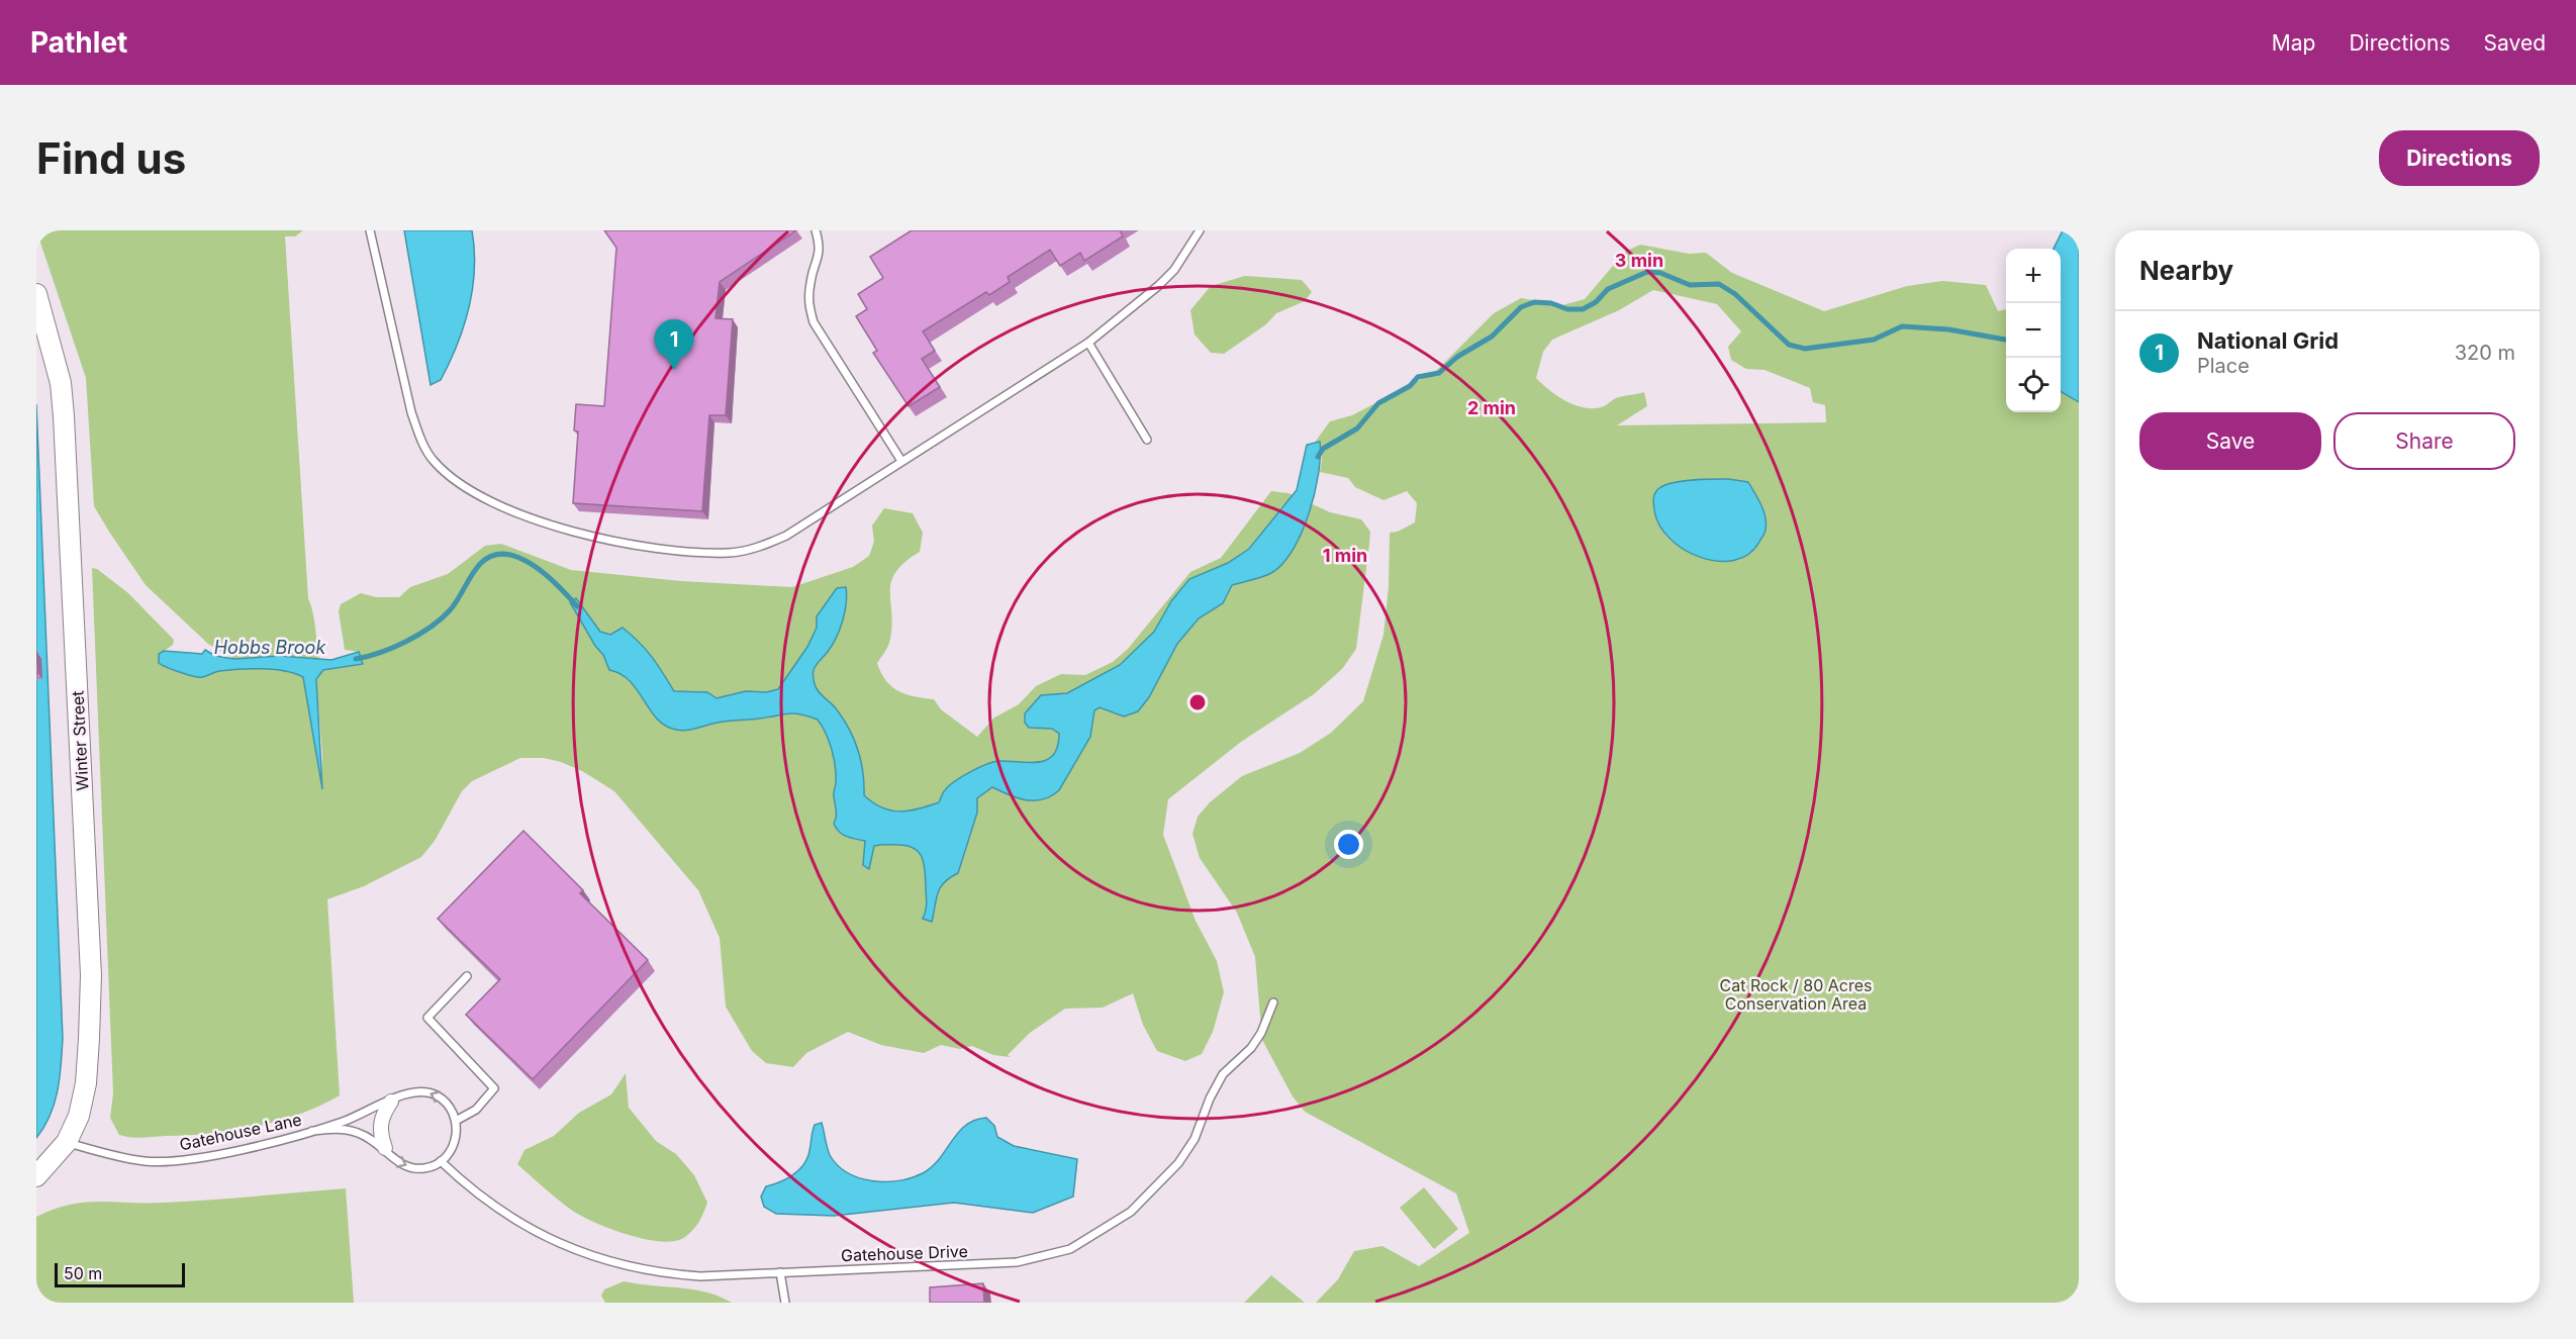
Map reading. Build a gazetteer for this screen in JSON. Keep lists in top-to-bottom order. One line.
{"streets":{"street":["Winter Street"],"lane":["Gatehouse Lane","Gatehouse Drive"]},"crossings":[["Winter Street","Gatehouse Lane"],["Gatehouse Lane","Gatehouse Drive"]],"water":["Hobbs Brook"],"parks":["Cat Rock / 80 Acres Conservation Area"],"scale_bar":"50 m","page":{"header":"Pathlet","nav":["Map","Directions","Saved"],"buttons":["Directions",["Save","Share"]],"title":"Find us","heading":"Nearby","map_buttons":["+","−"],"list":[{"mark":"1","name":"National Grid","note":"Place","value":"320 m"}],"pins":"1","scale":"50 m"},"rings":["3 min","2 min","1 min"]}
